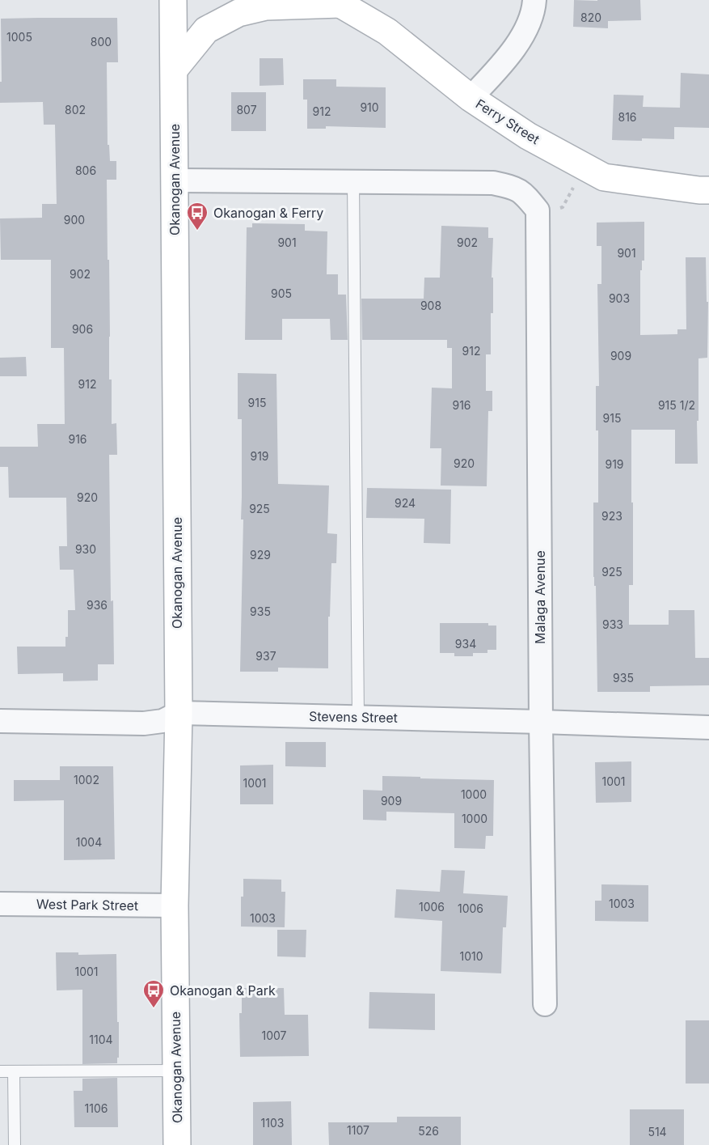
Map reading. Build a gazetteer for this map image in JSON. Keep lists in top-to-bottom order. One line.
{"streets":{"street":["Ferry Street","Okanogan Avenue","Malaga Avenue","Stevens Street","West Park Street"]},"crossings":[["Okanogan Avenue","Stevens Street"],["Okanogan Avenue","West Park Street"],["Malaga Avenue","Stevens Street"]],"places":{"bus stop":["Okanogan & Ferry","Okanogan & Park"]},"house_numbers":["820","1005","800","910","802","807","912","816","806","900","901","902","901","902","905","903","908","906","912","909","912","915","916","915 1/2","915","916","919","920","919","920","924","925","923","930","929","925","936","935","933","934","937","935","1002","1001","1001","1000","909","1000","1004","1003","1006","1006","1003","1010","1001","1007","1104","1106","1103","1107","526","514"]}
